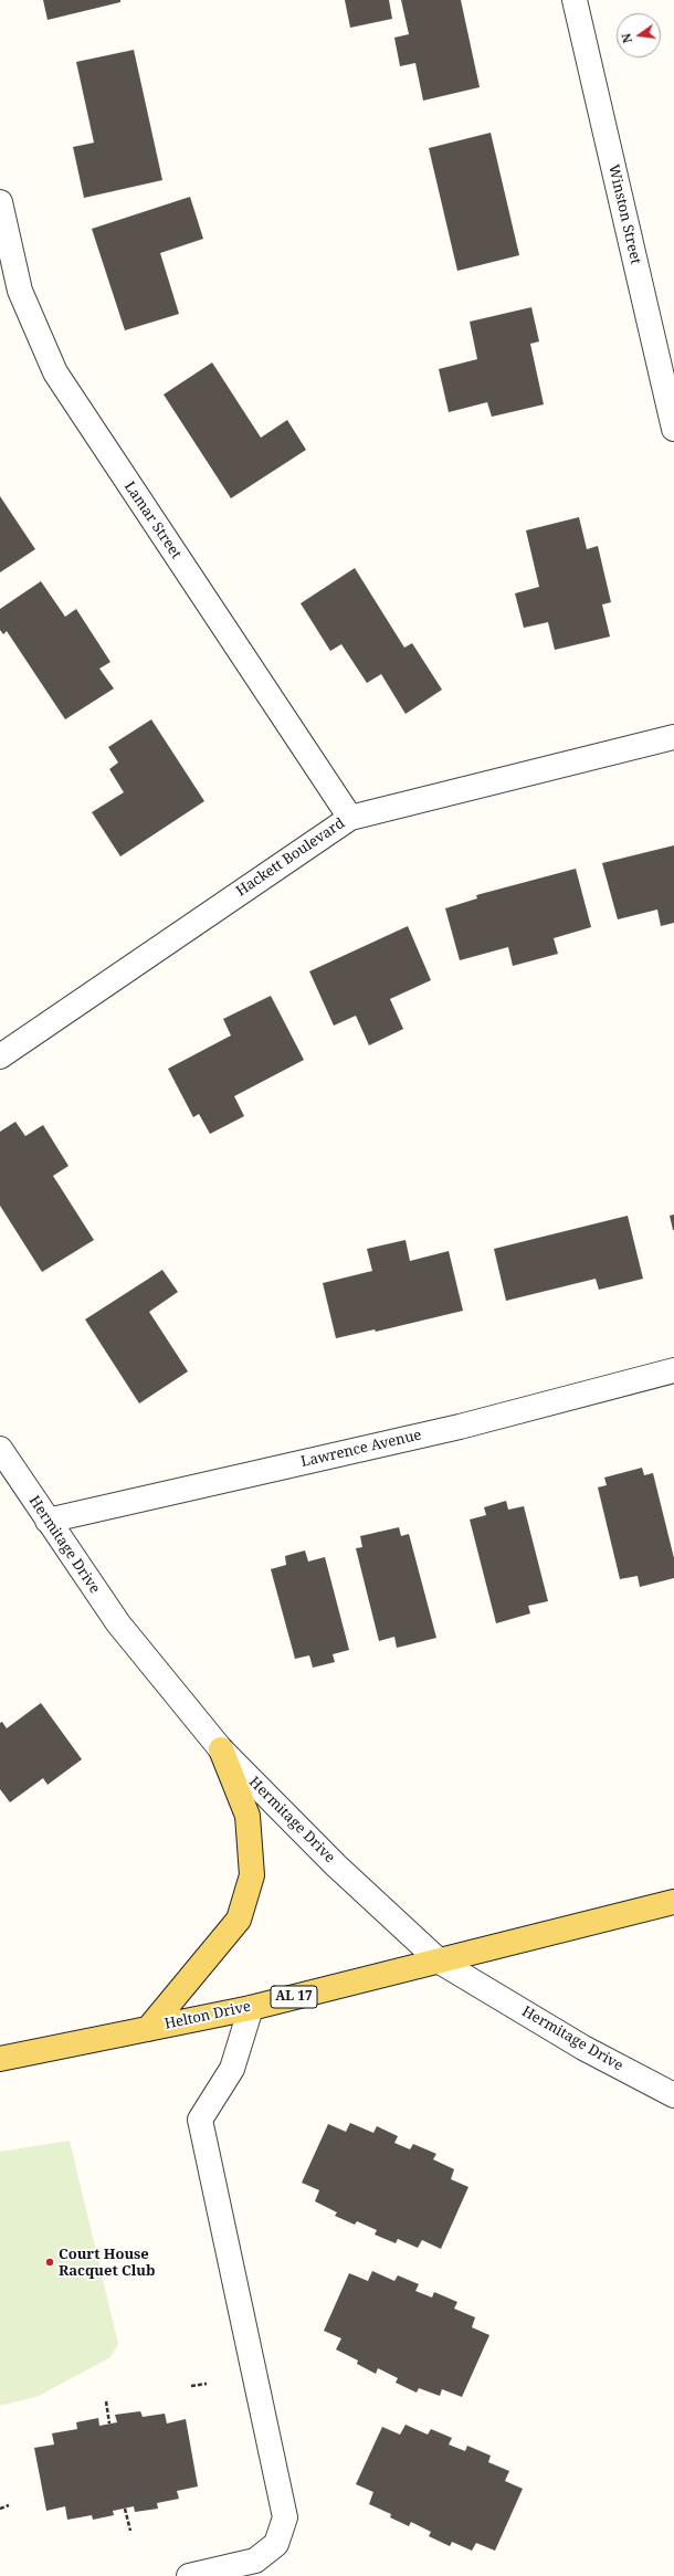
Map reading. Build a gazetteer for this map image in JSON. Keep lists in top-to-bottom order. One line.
{"streets":{"main road":["AL 17","Helton Drive"],"street":["Winston Street","Lamar Street","Hackett Boulevard","Lawrence Avenue","Hermitage Drive"]},"crossings":[["Lamar Street","Hackett Boulevard"],["Lawrence Avenue","Hermitage Drive"],["Hermitage Drive","AL 17"],["Hermitage Drive","Helton Drive"],["AL 17","Helton Drive"]],"places":["Court House Racquet Club"],"north":"left"}
